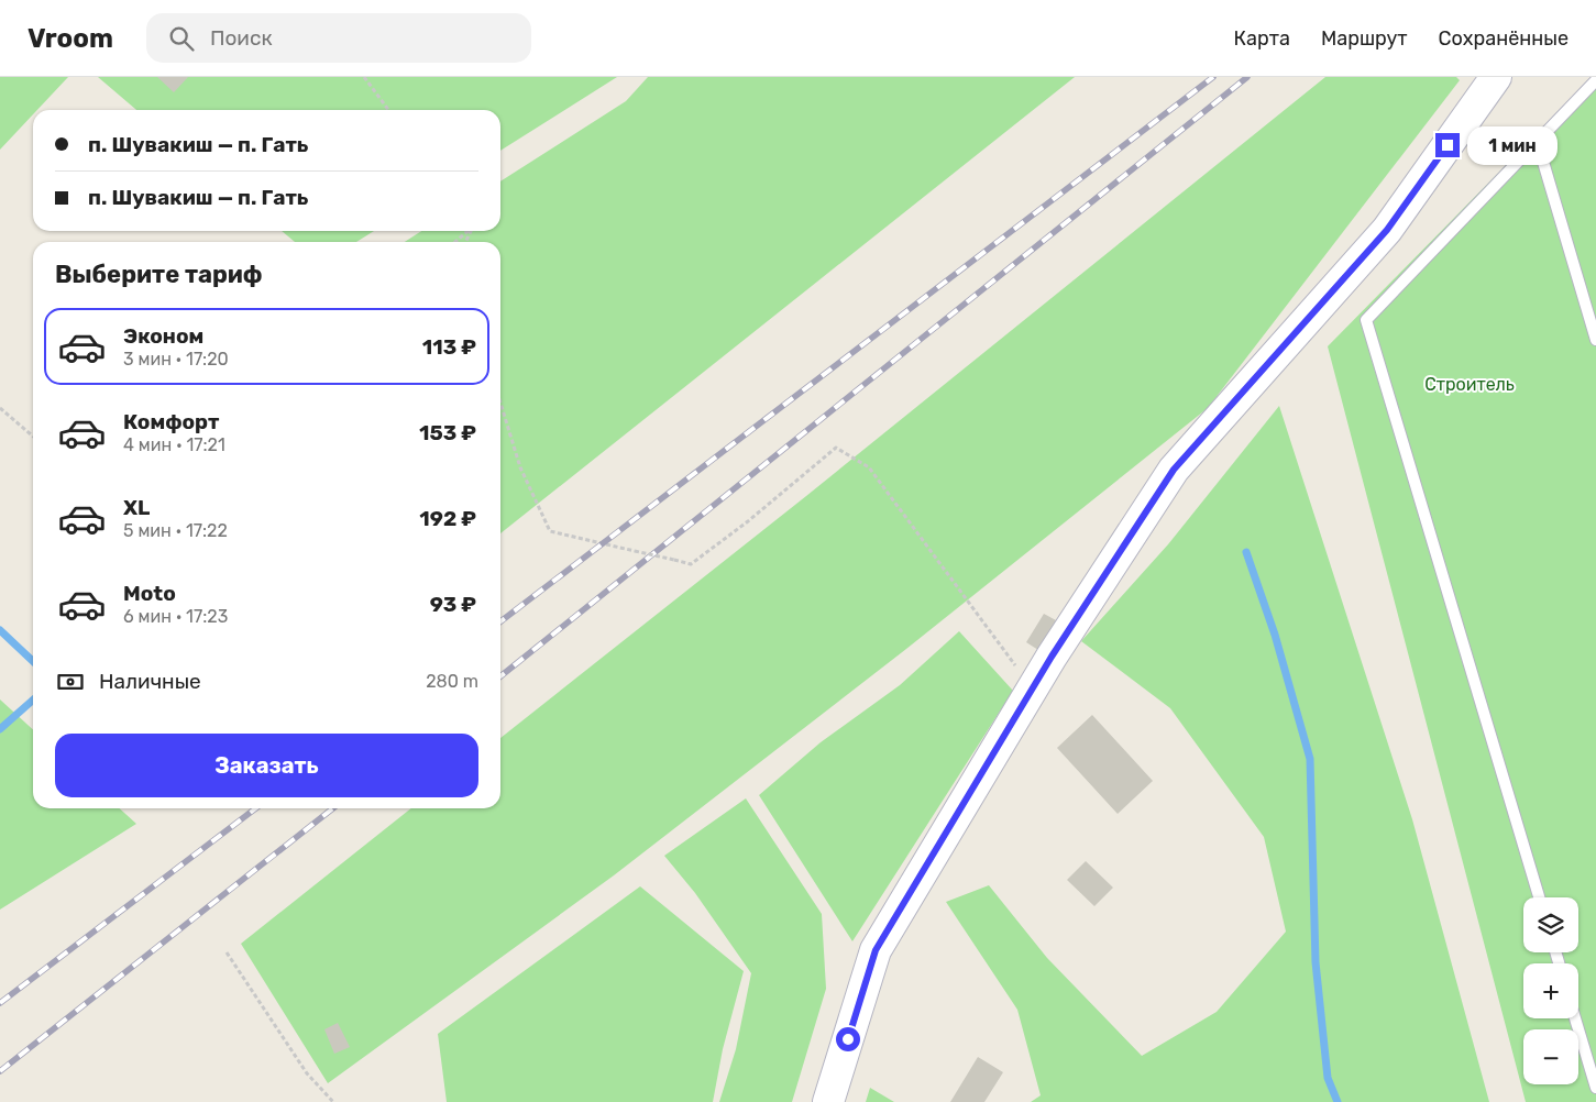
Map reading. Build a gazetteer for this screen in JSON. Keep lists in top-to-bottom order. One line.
{"parks":["Строитель"],"page":{"header":"Vroom","search":"Поиск","nav":["Карта","Маршрут","Сохранённые"],"banner":["п. Шувакиш — п. Гать","п. Шувакиш — п. Гать"],"bubble":"1 мин","heading":"Выберите тариф","list":[{"name":"Эконом","note":"3 мин · 17:20","value":"113 ₽"},{"name":"Комфорт","note":"4 мин · 17:21","value":"153 ₽"},{"name":"XL","note":"5 мин · 17:22","value":"192 ₽"},{"name":"Moto","note":"6 мин · 17:23","value":"93 ₽"}],"pay":["Наличные","280 m"],"buttons":"Заказать","map_buttons":["+","−"]}}
